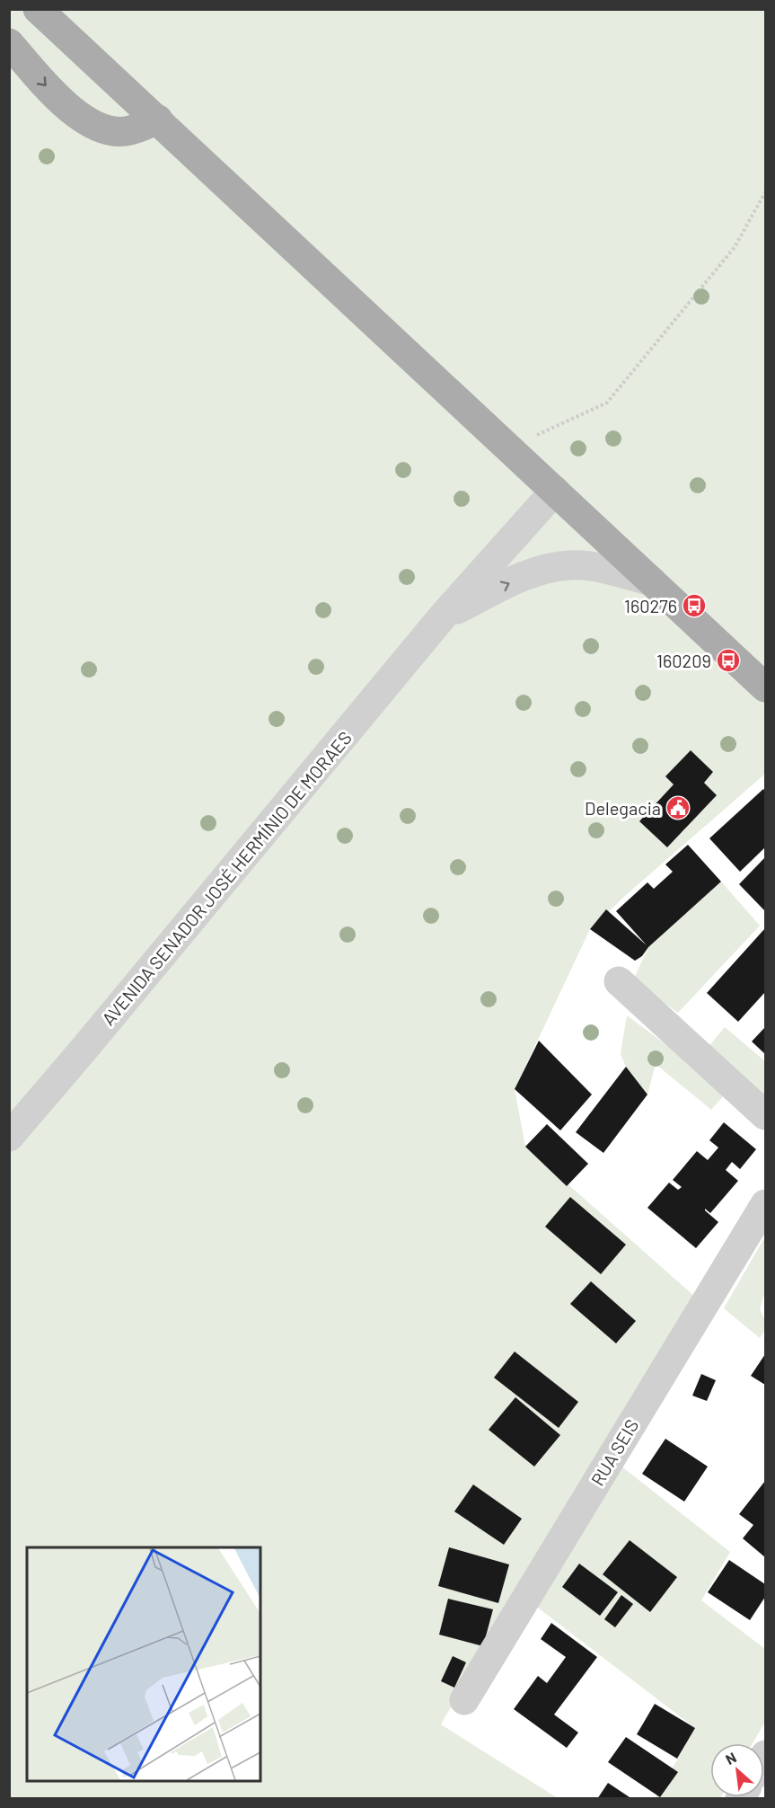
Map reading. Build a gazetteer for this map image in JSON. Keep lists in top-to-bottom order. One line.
{"streets":{"street":["AVENIDA SENADOR JOSÉ HERMÍNIO DE MORAES","RUA SEIS"]},"places":{"bus stop":["160276","160209"],"public building":["Delegacia"]},"north":"top left"}
